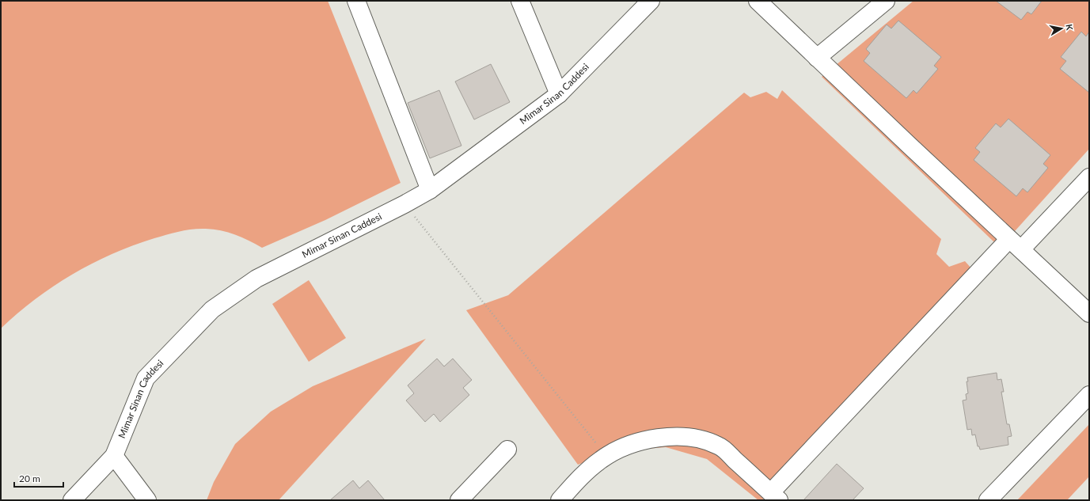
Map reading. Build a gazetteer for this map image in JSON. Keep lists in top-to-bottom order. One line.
{"streets":{"street":["Mimar Sinan Caddesi"]},"scale_bar":"20 m","north":"right"}
